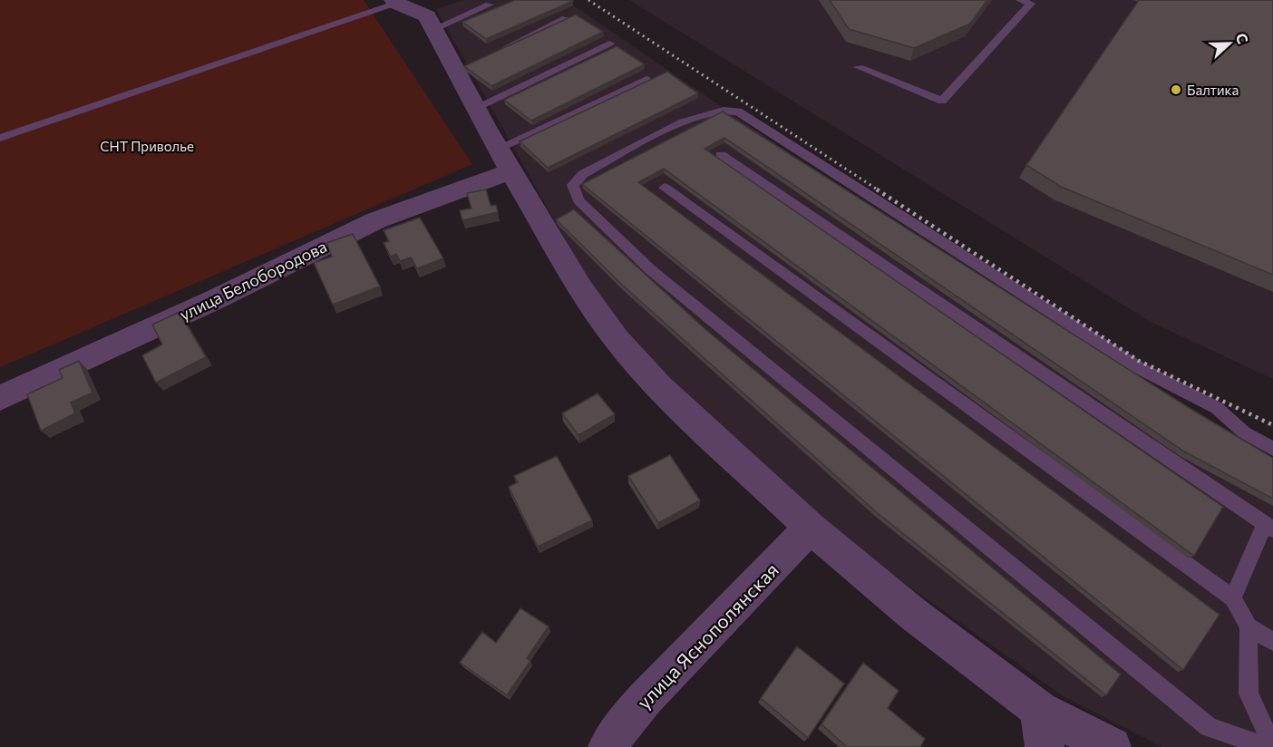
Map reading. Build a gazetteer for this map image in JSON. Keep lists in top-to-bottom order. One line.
{"streets":{"street":["улица Белобородова","улица Яснополянская"]},"parks":["СНТ Приволье"],"places":["Балтика"],"north":"right"}
